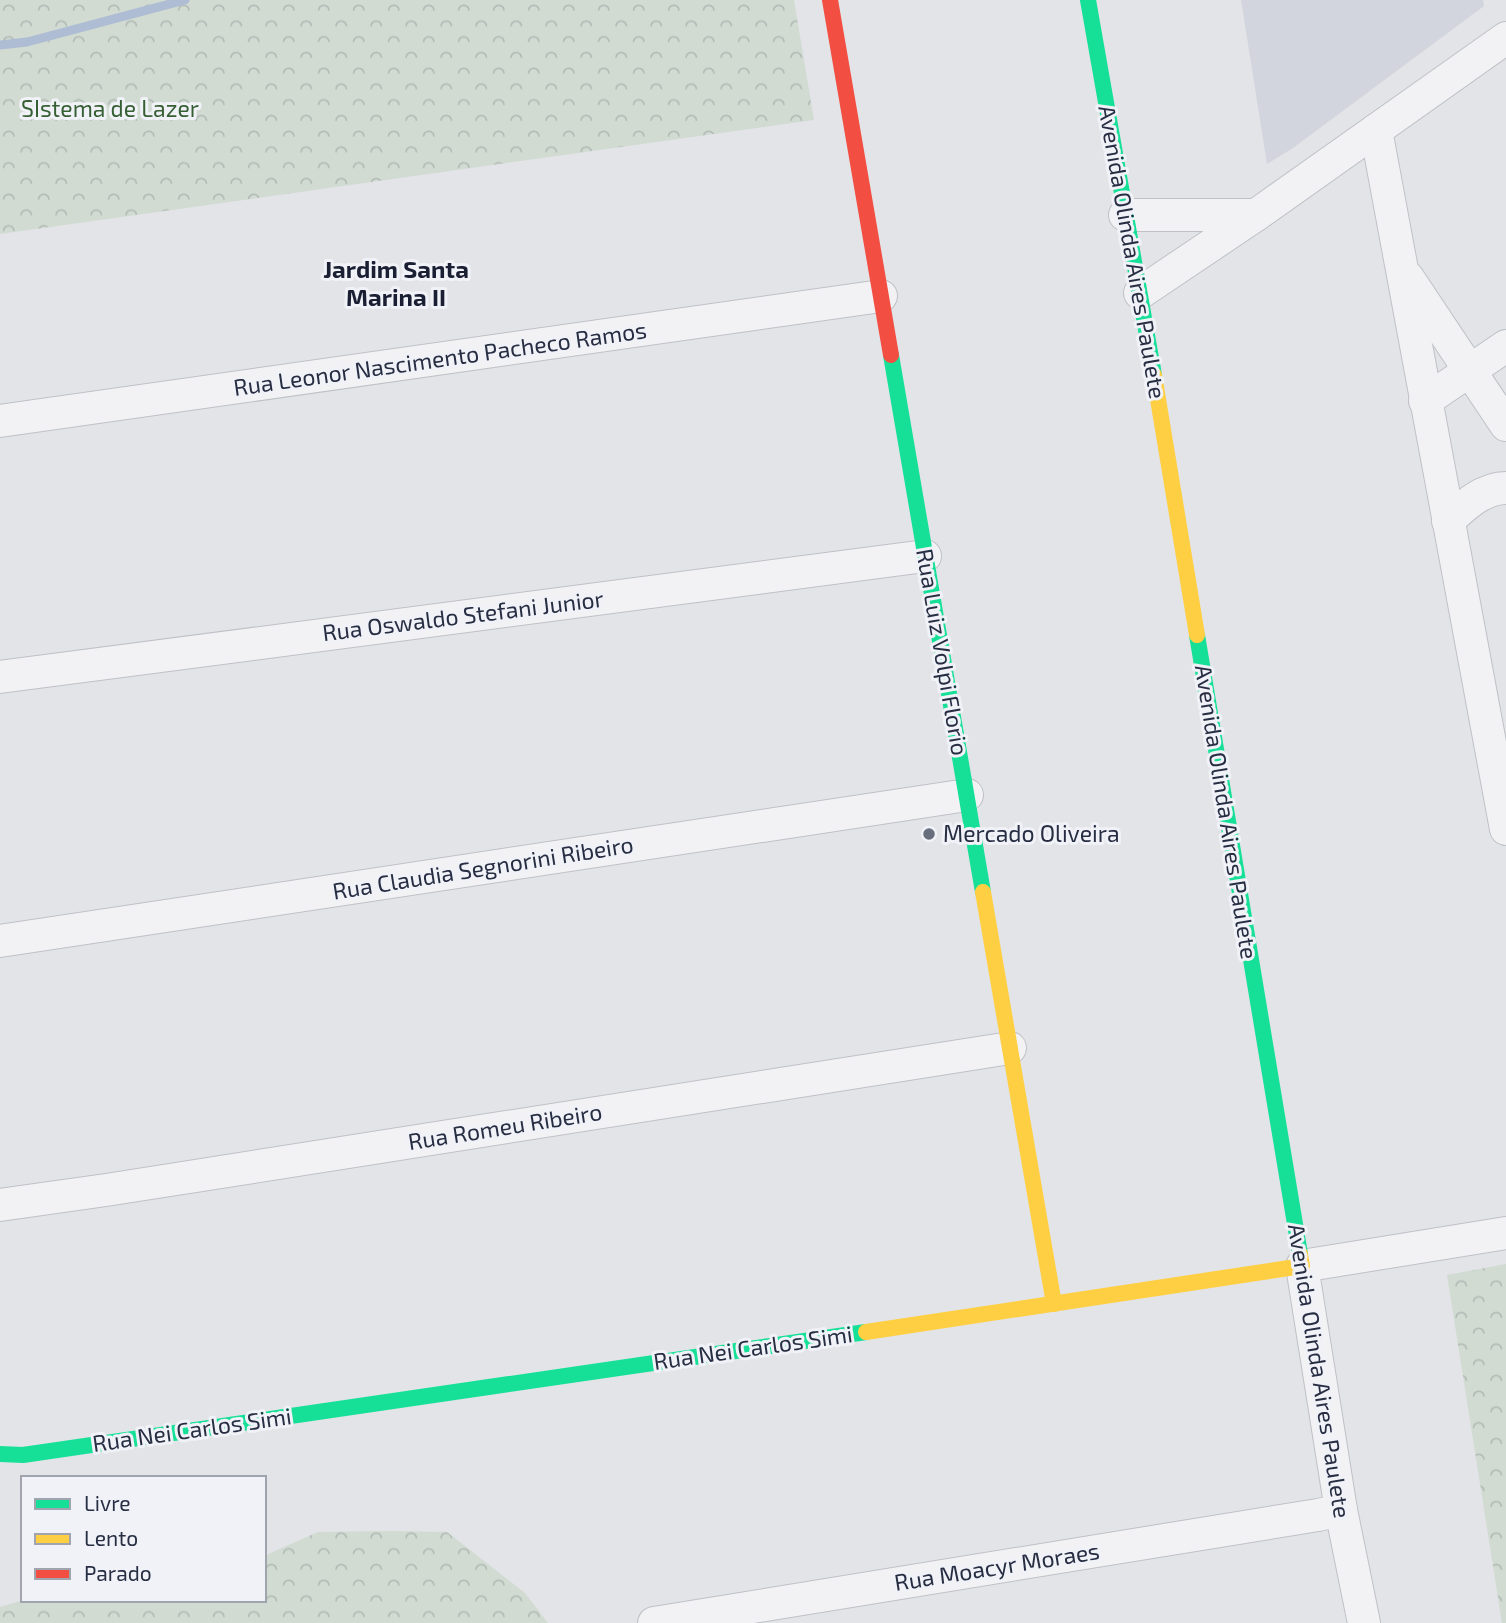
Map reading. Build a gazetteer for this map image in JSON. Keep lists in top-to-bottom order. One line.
{"streets":{"street":["Avenida Olinda Aires Paulete","Rua Leonor Nascimento Pacheco Ramos","Rua Oswaldo Stefani Junior","Rua Luiz Volpi Florio","Rua Claudia Segnorini Ribeiro","Rua Romeu Ribeiro","Rua Nei Carlos Simi","Rua Moacyr Moraes"]},"crossings":[["Avenida Olinda Aires Paulete","Rua Nei Carlos Simi"],["Avenida Olinda Aires Paulete","Rua Moacyr Moraes"],["Rua Leonor Nascimento Pacheco Ramos","Rua Luiz Volpi Florio"],["Rua Oswaldo Stefani Junior","Rua Luiz Volpi Florio"],["Rua Luiz Volpi Florio","Rua Claudia Segnorini Ribeiro"],["Rua Luiz Volpi Florio","Rua Romeu Ribeiro"],["Rua Luiz Volpi Florio","Rua Nei Carlos Simi"]],"districts":["Jardim Santa Marina II"],"parks":["SIstema de Lazer"],"places":["Mercado Oliveira"],"legend":["Livre","Lento","Parado"]}
